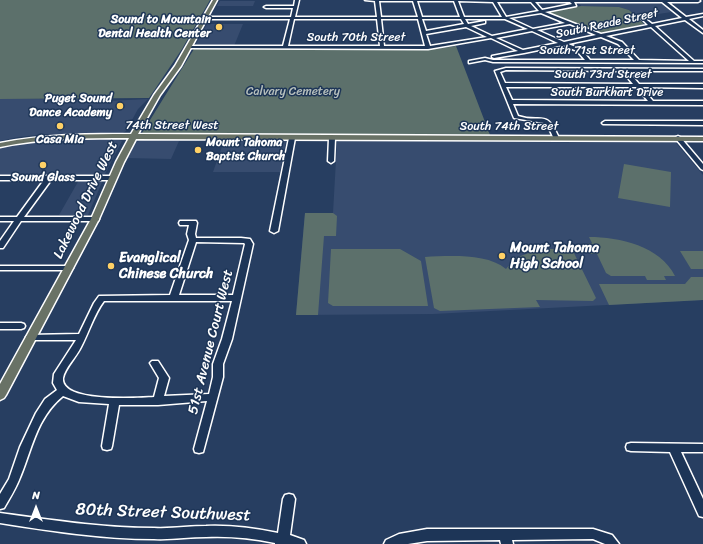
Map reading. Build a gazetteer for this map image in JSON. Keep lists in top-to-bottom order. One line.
{"streets":{"main road":["74th Street West","South 74th Street","Lakewood Drive West"],"street":["South Reade Street","South 70th Street","South 71st Street","South 73rd Street","South Burkhart Drive","51st Avenue Court West","80th Street Southwest"]},"crossings":[["South Reade Street","South 71st Street"],["South 70th Street","Lakewood Drive West"],["74th Street West","South 74th Street"],["74th Street West","Lakewood Drive West"]],"parks":["Calvary Cemetery"],"places":["Sound to Mountain Dental Health Center","Puget Sound Dance Academy","Casa Mia","Mount Tahoma Baptist Church","Sound Glass","Mount Tahoma High School","Evanglical Chinese Church"],"north":"top"}
